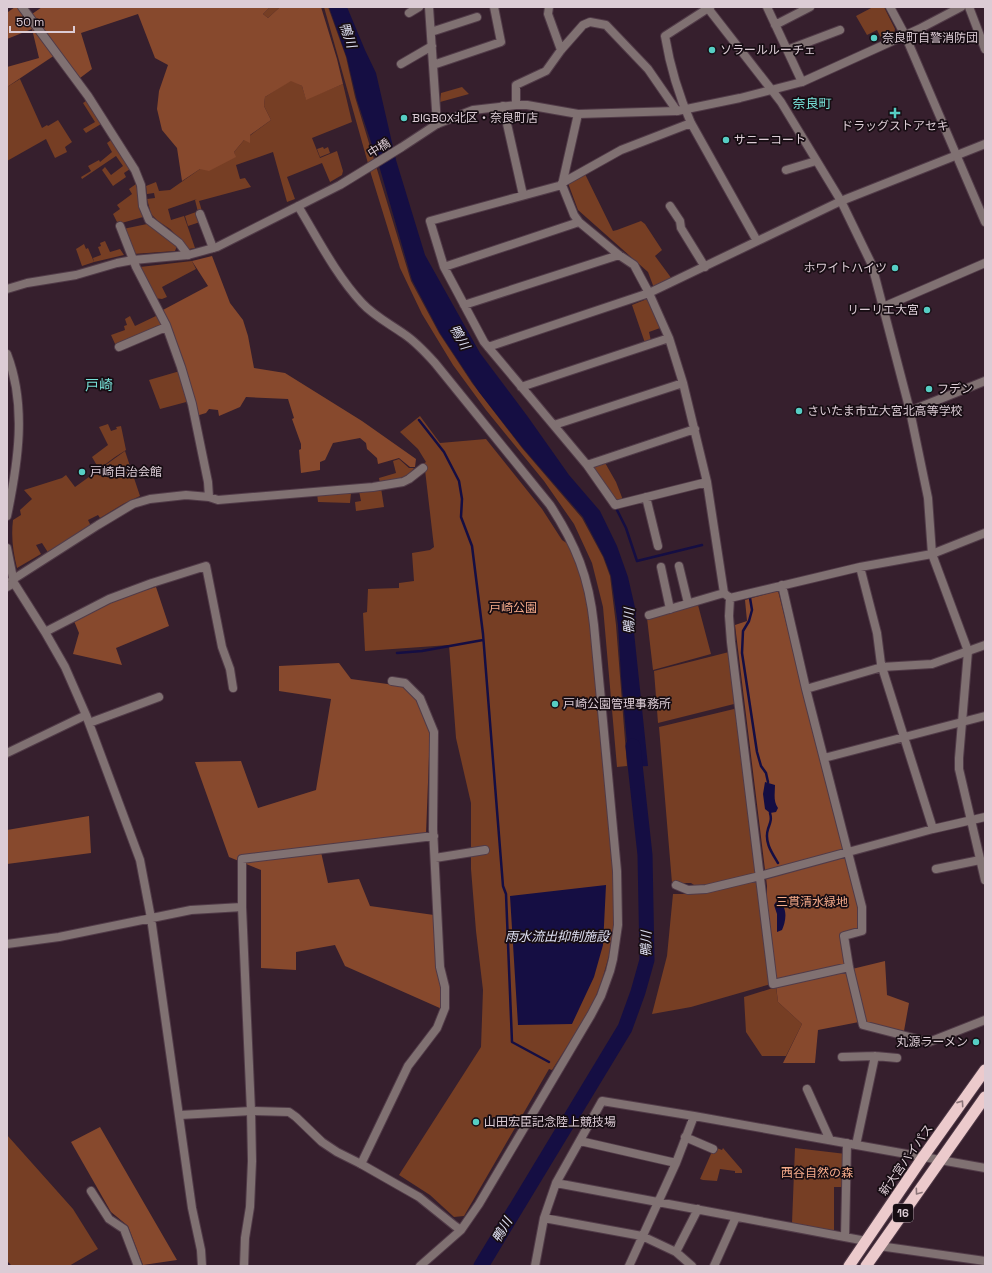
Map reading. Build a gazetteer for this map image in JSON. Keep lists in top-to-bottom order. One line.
{"streets":{"highway":["新大宮バイパス","16"],"street":["中橋"]},"districts":["奈良町","戸崎"],"water":["鴨川","雨水流出抑制施設"],"parks":["戸崎公園","三貫清水緑地","西谷自然の森"],"places":{"other":["奈良町自警消防団","ソラールルーチェ","BIGBOX北区・奈良町店","サニーコート","ホワイトハイツ","リーリエ大宮","フデン","さいたま市立大宮北高等学校","戸崎自治会館","戸崎公園管理事務所","丸源ラーメン","山田宏臣記念陸上競技場"],"health":["ドラッグストアセキ"]},"scale_bar":"50 m"}
